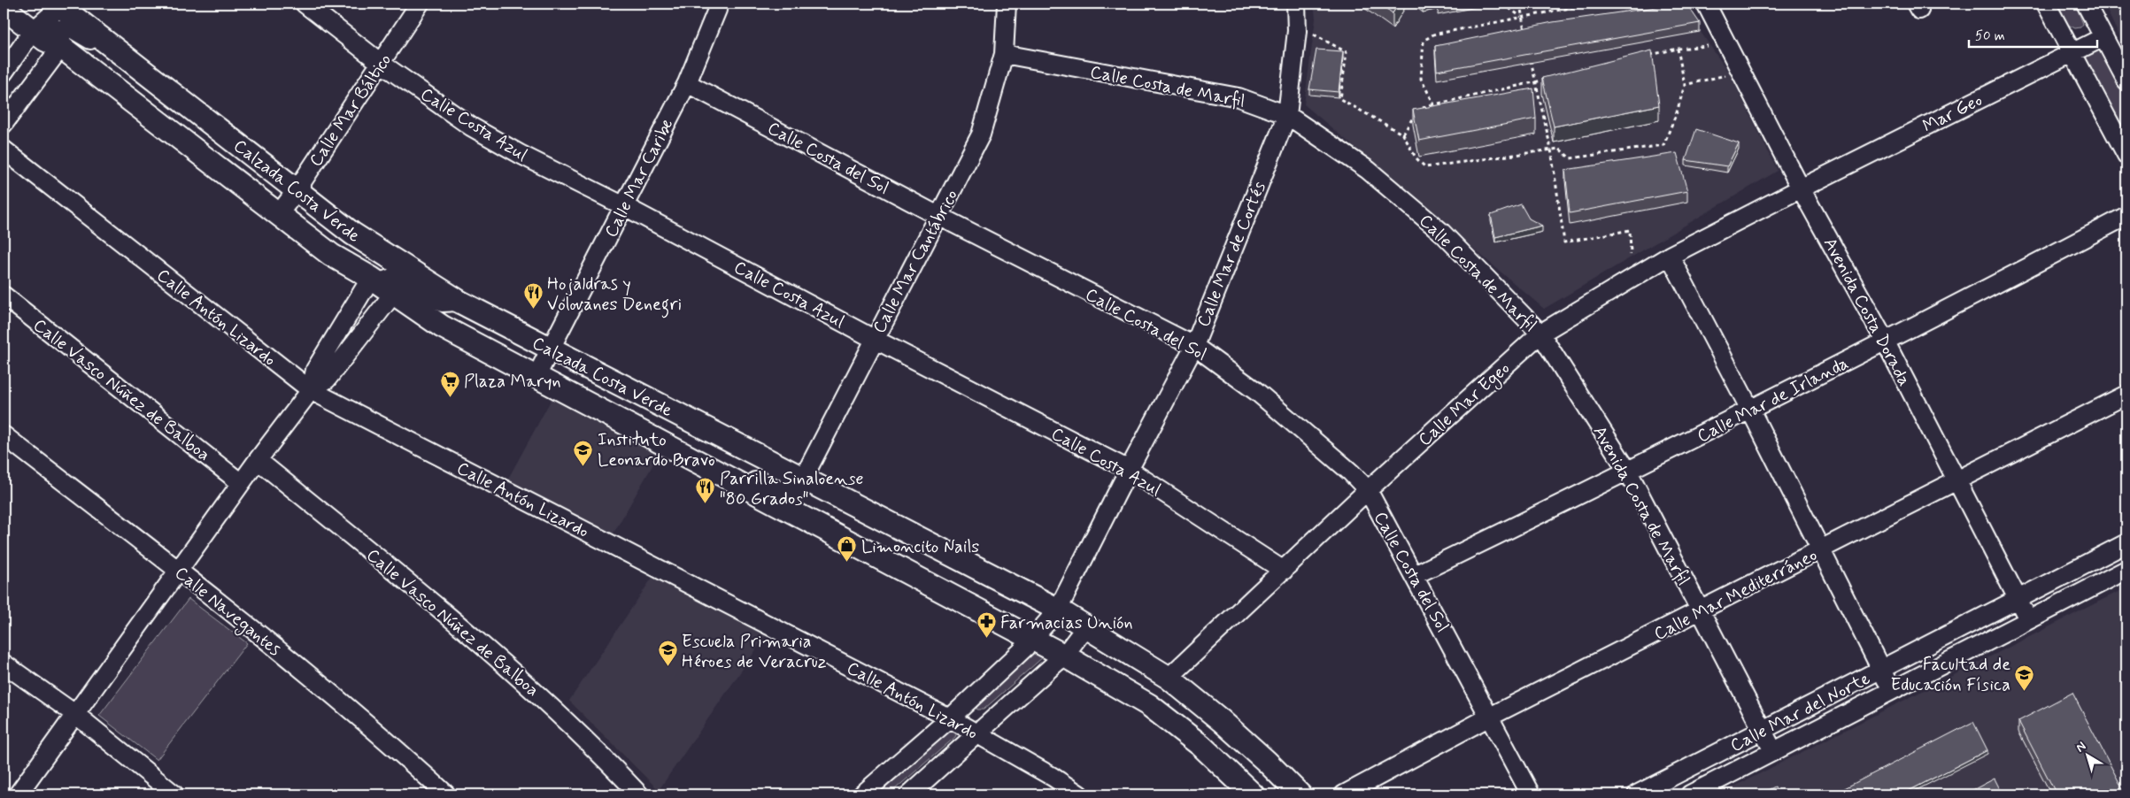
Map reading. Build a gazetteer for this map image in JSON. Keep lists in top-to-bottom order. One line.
{"streets":{"main road":["Calzada Costa Verde"],"street":["Calle Costa de Marfil","Calle Mar Báltico","Mar Geo","Calle Costa Azul","Calle Costa del Sol","Calle Mar Caribe","Calle Mar de Cortés","Calle Mar Cantábrico","Avenida Costa Dorada","Calle Antón Lizardo","Calle Vasco Núñez de Balboa","Calle Mar de Irlanda","Calle Mar Egeo","Avenida Costa de Marfil","Calle Mar Mediterráneo","Calle Navegantes","Calle Mar del Norte"]},"crossings":[["Calle Costa de Marfil","Calle Mar de Cortés"],["Calle Costa de Marfil","Calle Mar Cantábrico"],["Calle Costa de Marfil","Calle Mar Egeo"],["Calle Costa de Marfil","Avenida Costa de Marfil"],["Calle Mar Báltico","Calle Costa Azul"],["Calle Mar Báltico","Calzada Costa Verde"],["Mar Geo","Avenida Costa Dorada"],["Mar Geo","Calle Mar Egeo"],["Calle Costa Azul","Calle Mar Caribe"],["Calle Costa Azul","Calle Mar de Cortés"],["Calle Costa Azul","Calle Mar Cantábrico"],["Calle Costa Azul","Calle Mar Egeo"],["Calle Costa del Sol","Calle Mar Caribe"],["Calle Costa del Sol","Calle Mar de Cortés"],["Calle Costa del Sol","Calle Mar Cantábrico"],["Calle Costa del Sol","Calle Mar de Irlanda"],["Calle Costa del Sol","Calle Mar Egeo"],["Calle Costa del Sol","Calle Mar Mediterráneo"],["Calle Mar Caribe","Calzada Costa Verde"],["Calzada Costa Verde","Calle Mar de Cortés"],["Calzada Costa Verde","Calle Mar Cantábrico"],["Calzada Costa Verde","Calle Mar Egeo"],["Calle Mar de Cortés","Calle Antón Lizardo"],["Avenida Costa Dorada","Calle Mar de Irlanda"],["Avenida Costa Dorada","Calle Mar Egeo"],["Avenida Costa Dorada","Calle Mar Mediterráneo"],["Avenida Costa Dorada","Calle Mar del Norte"],["Calle Mar de Irlanda","Avenida Costa de Marfil"],["Calle Mar Egeo","Avenida Costa de Marfil"],["Avenida Costa de Marfil","Calle Mar Mediterráneo"],["Avenida Costa de Marfil","Calle Mar del Norte"]],"places":{"restaurant":["Hojaldras y Volovanes Denegri","Parrilla Sinaloense \"80 Grados\""],"supermarket":["Plaza Maryn"],"school or university":["Instituto Leonardo Bravo","Escuela Primaria Héroes de Veracruz","Facultad de Educación Física"],"shop":["Limoncito Nails"],"pharmacy":["Farmacias Unión"]},"scale_bar":"50 m","north":"top left"}
